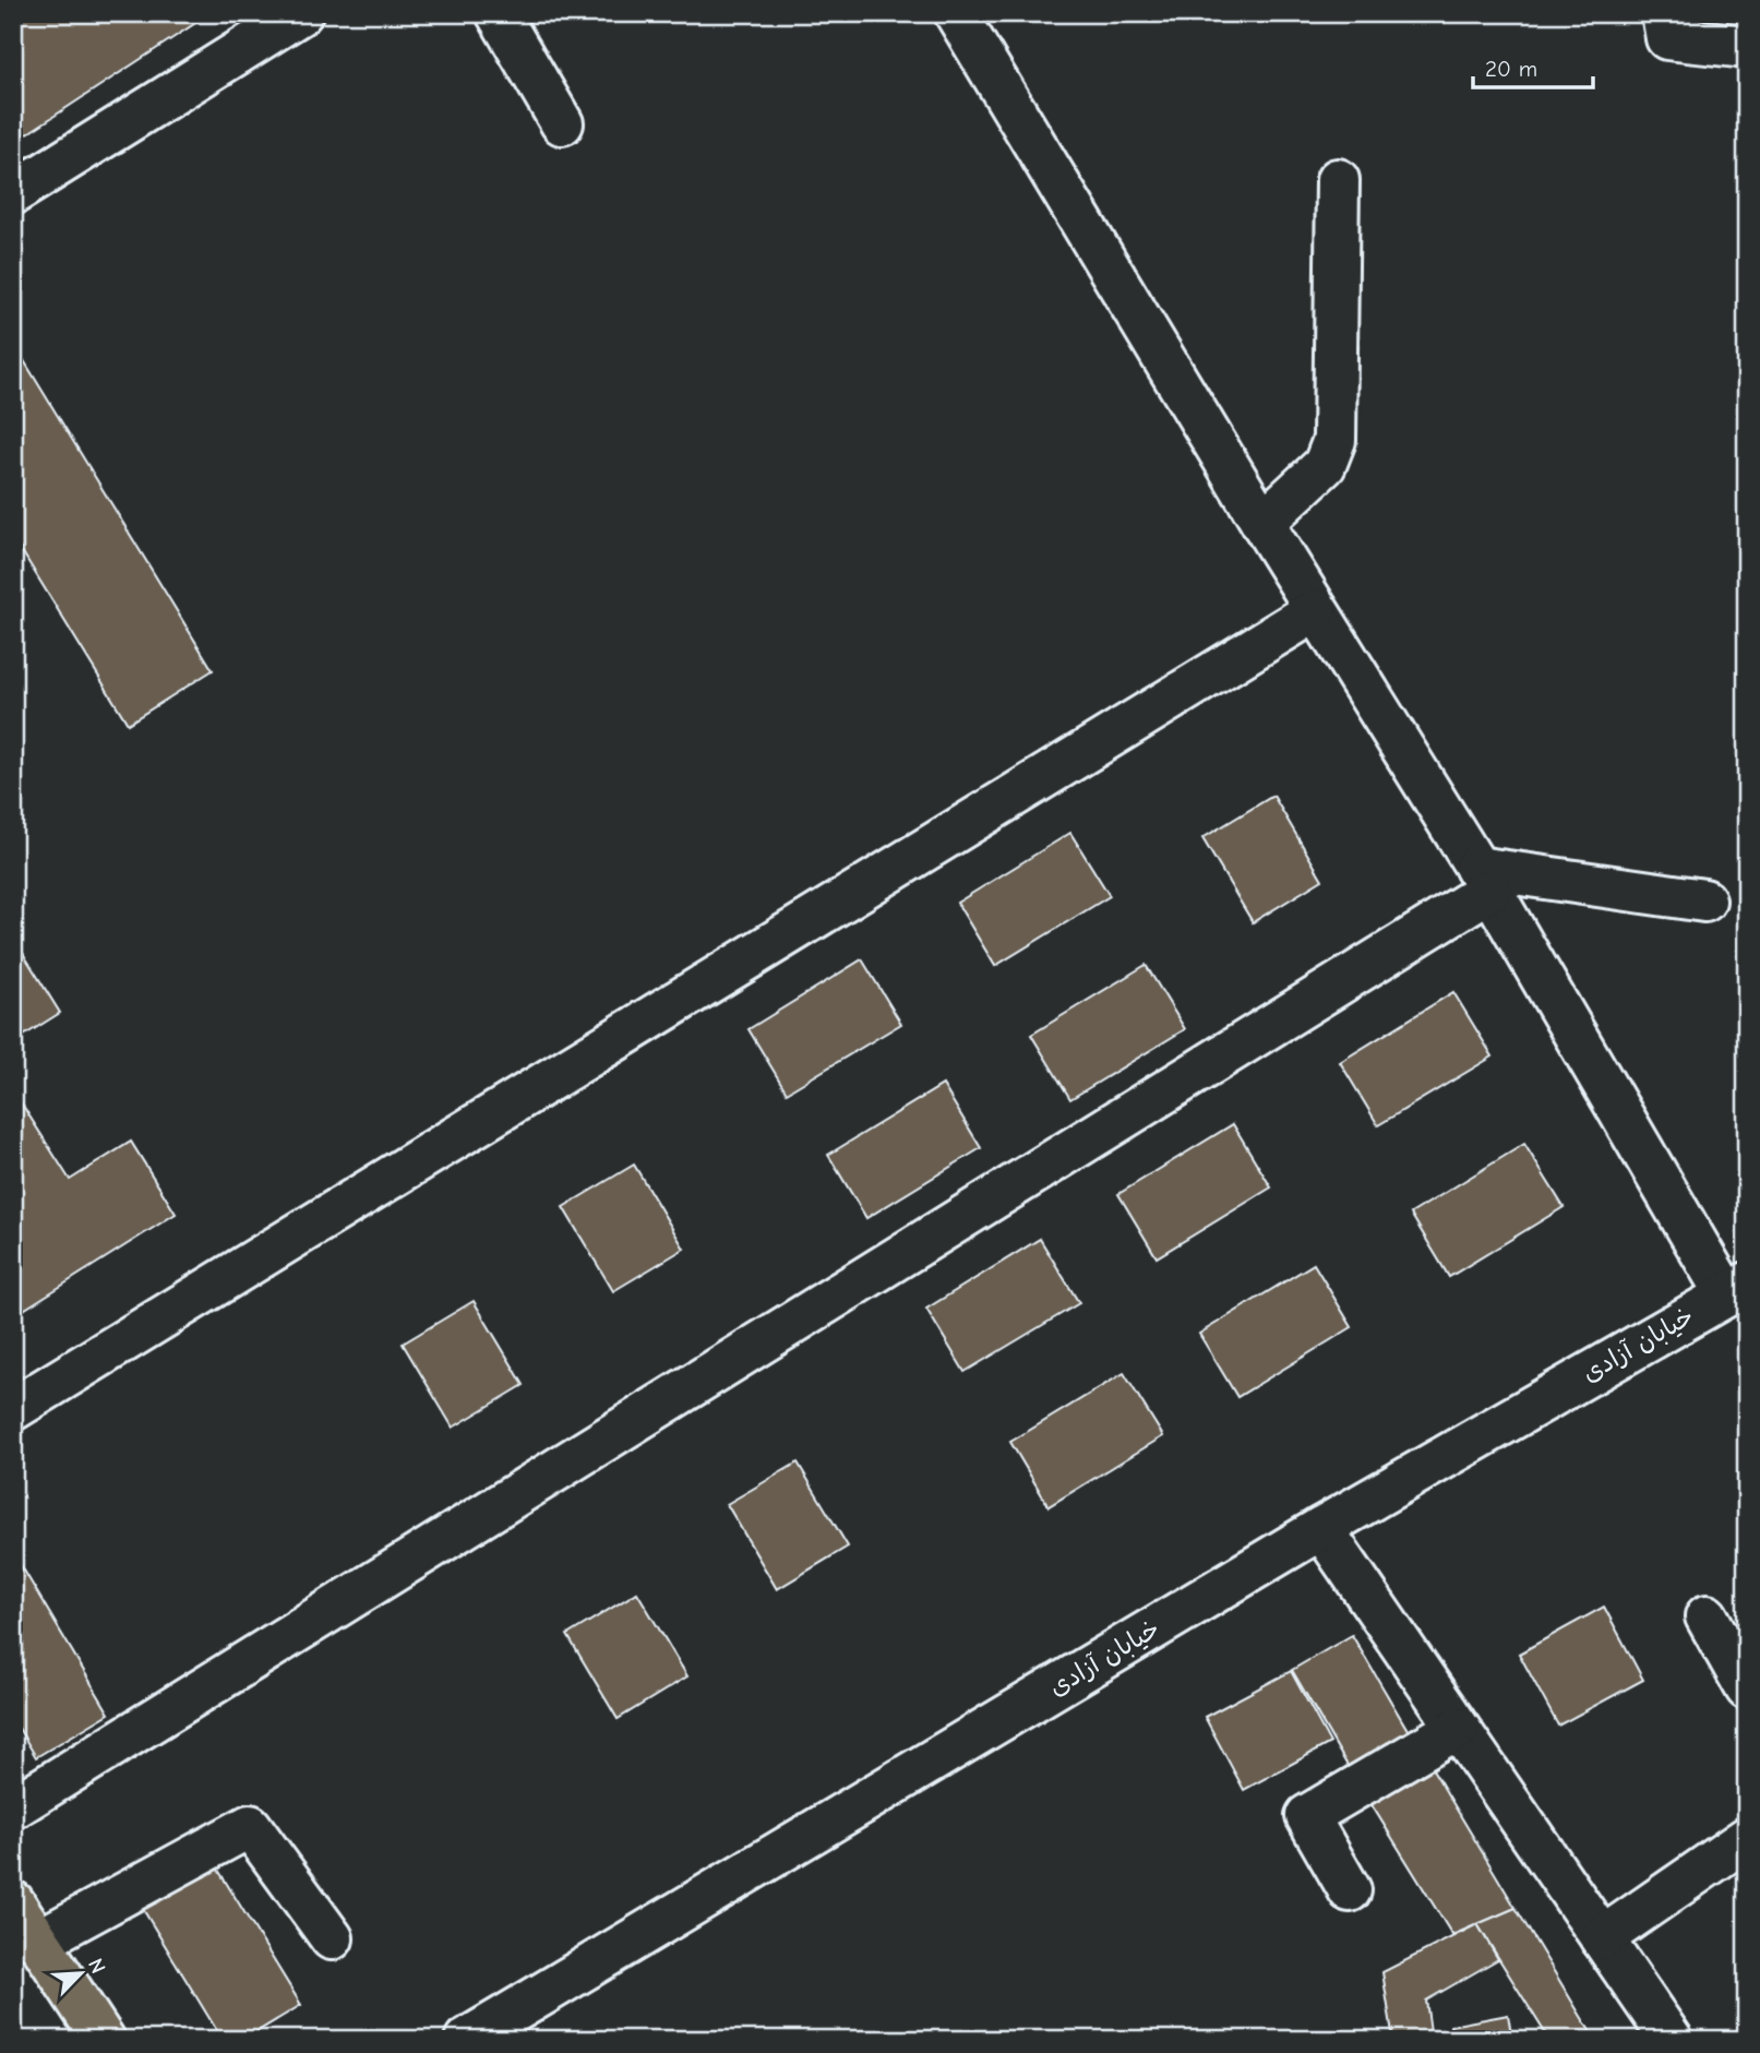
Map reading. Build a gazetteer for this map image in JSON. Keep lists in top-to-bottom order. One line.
{"streets":{"street":["خیابان آزادی"]},"scale_bar":"20 m","north":"top right"}
